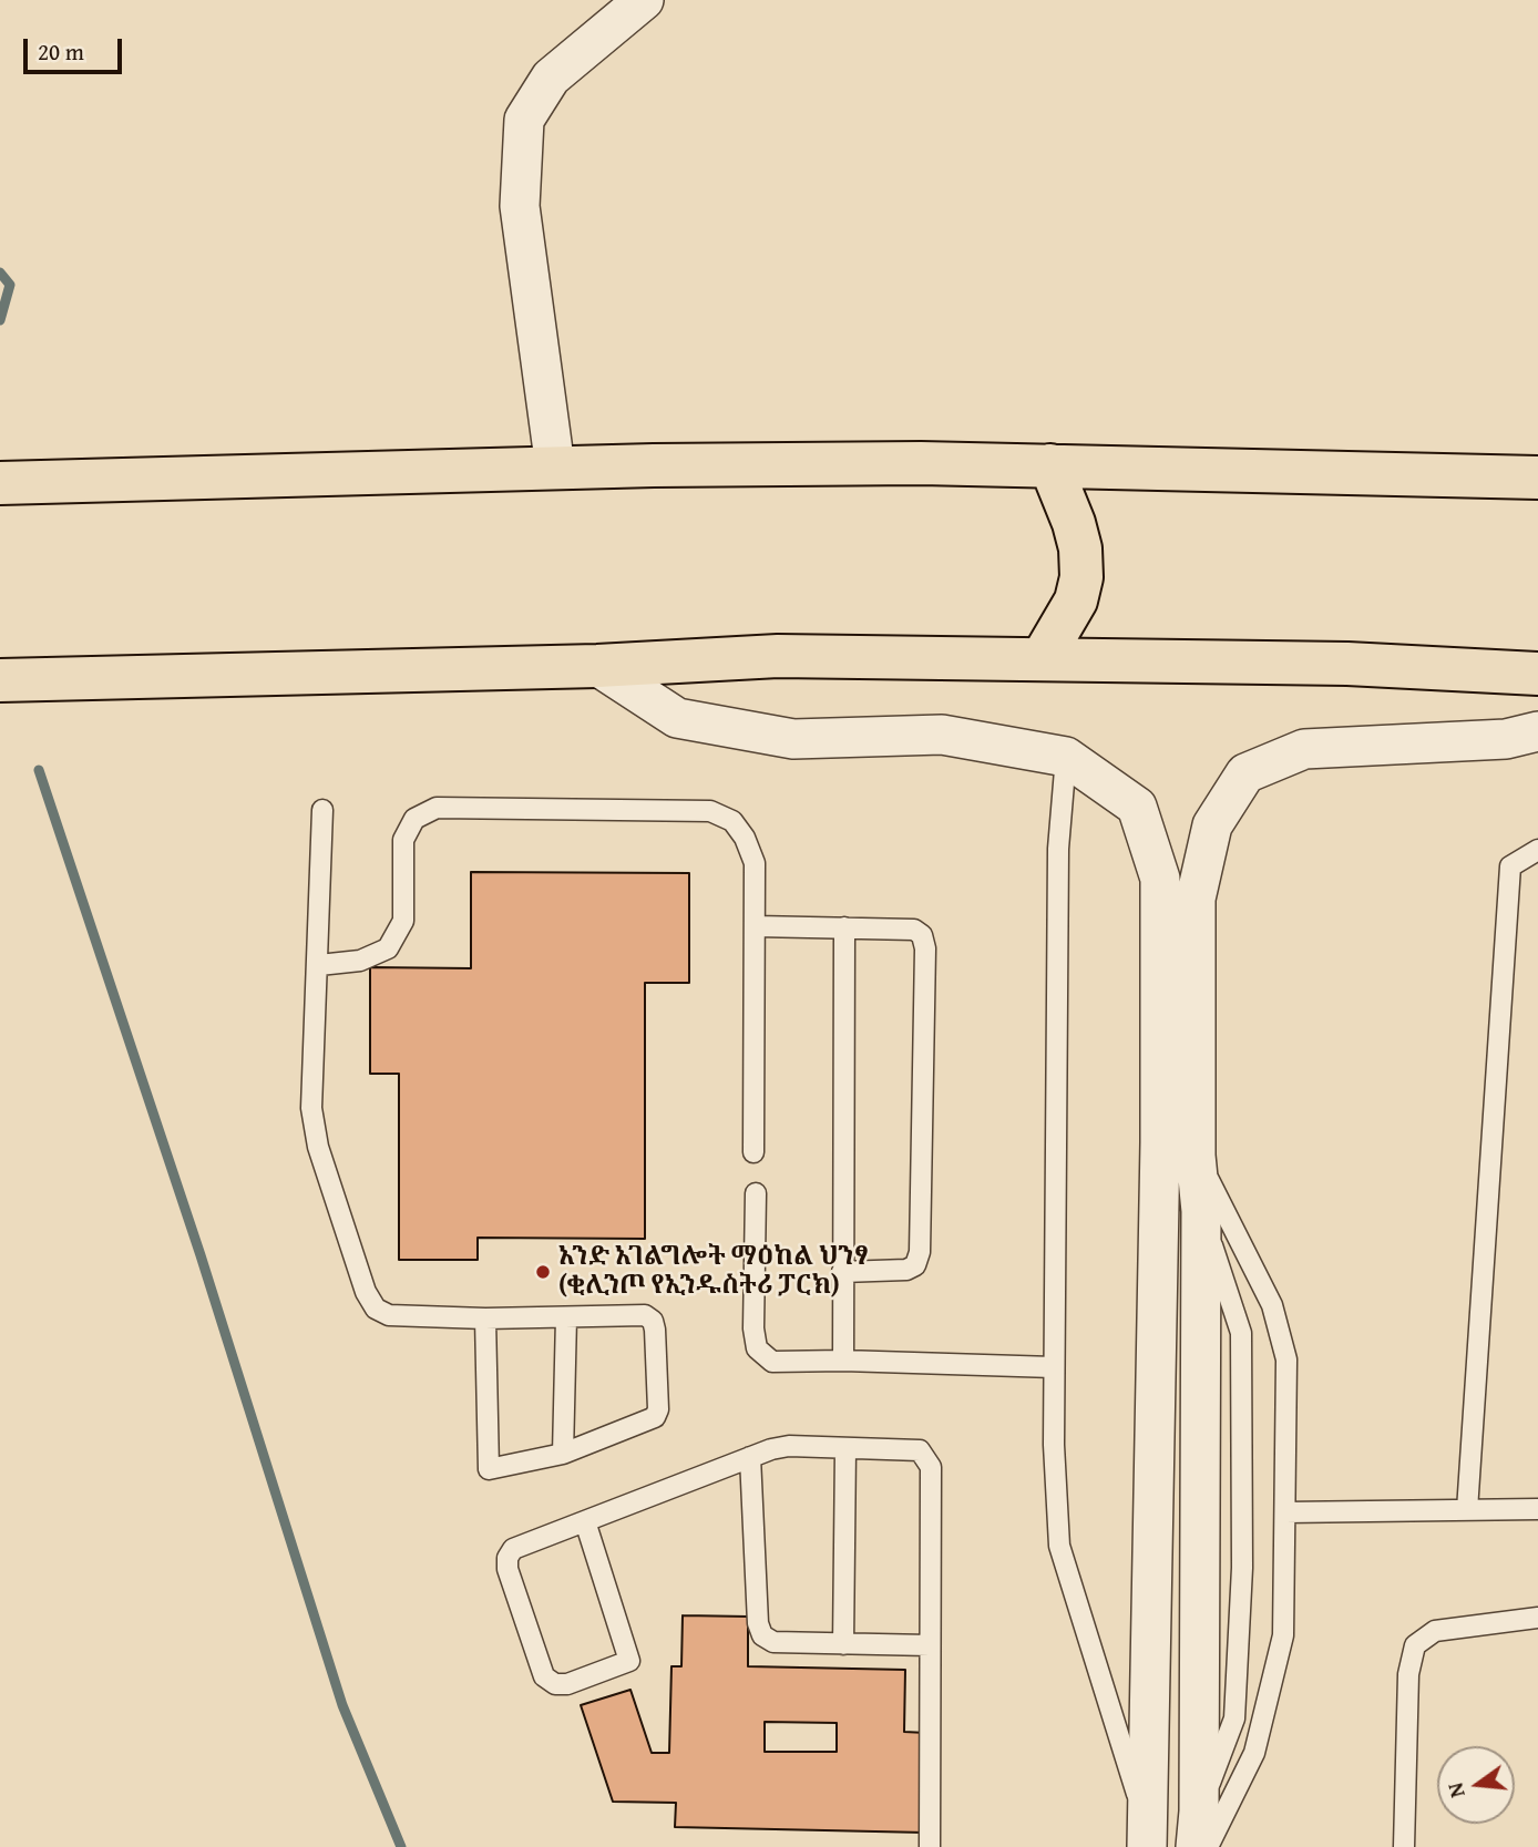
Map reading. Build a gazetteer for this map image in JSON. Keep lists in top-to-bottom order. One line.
{"places":["አንድ አገልግሎት ማዕከል ህንፃ (ቂሊንጦ የኢንዱስትሪ ፓርክ)"],"scale_bar":"20 m","north":"left"}
